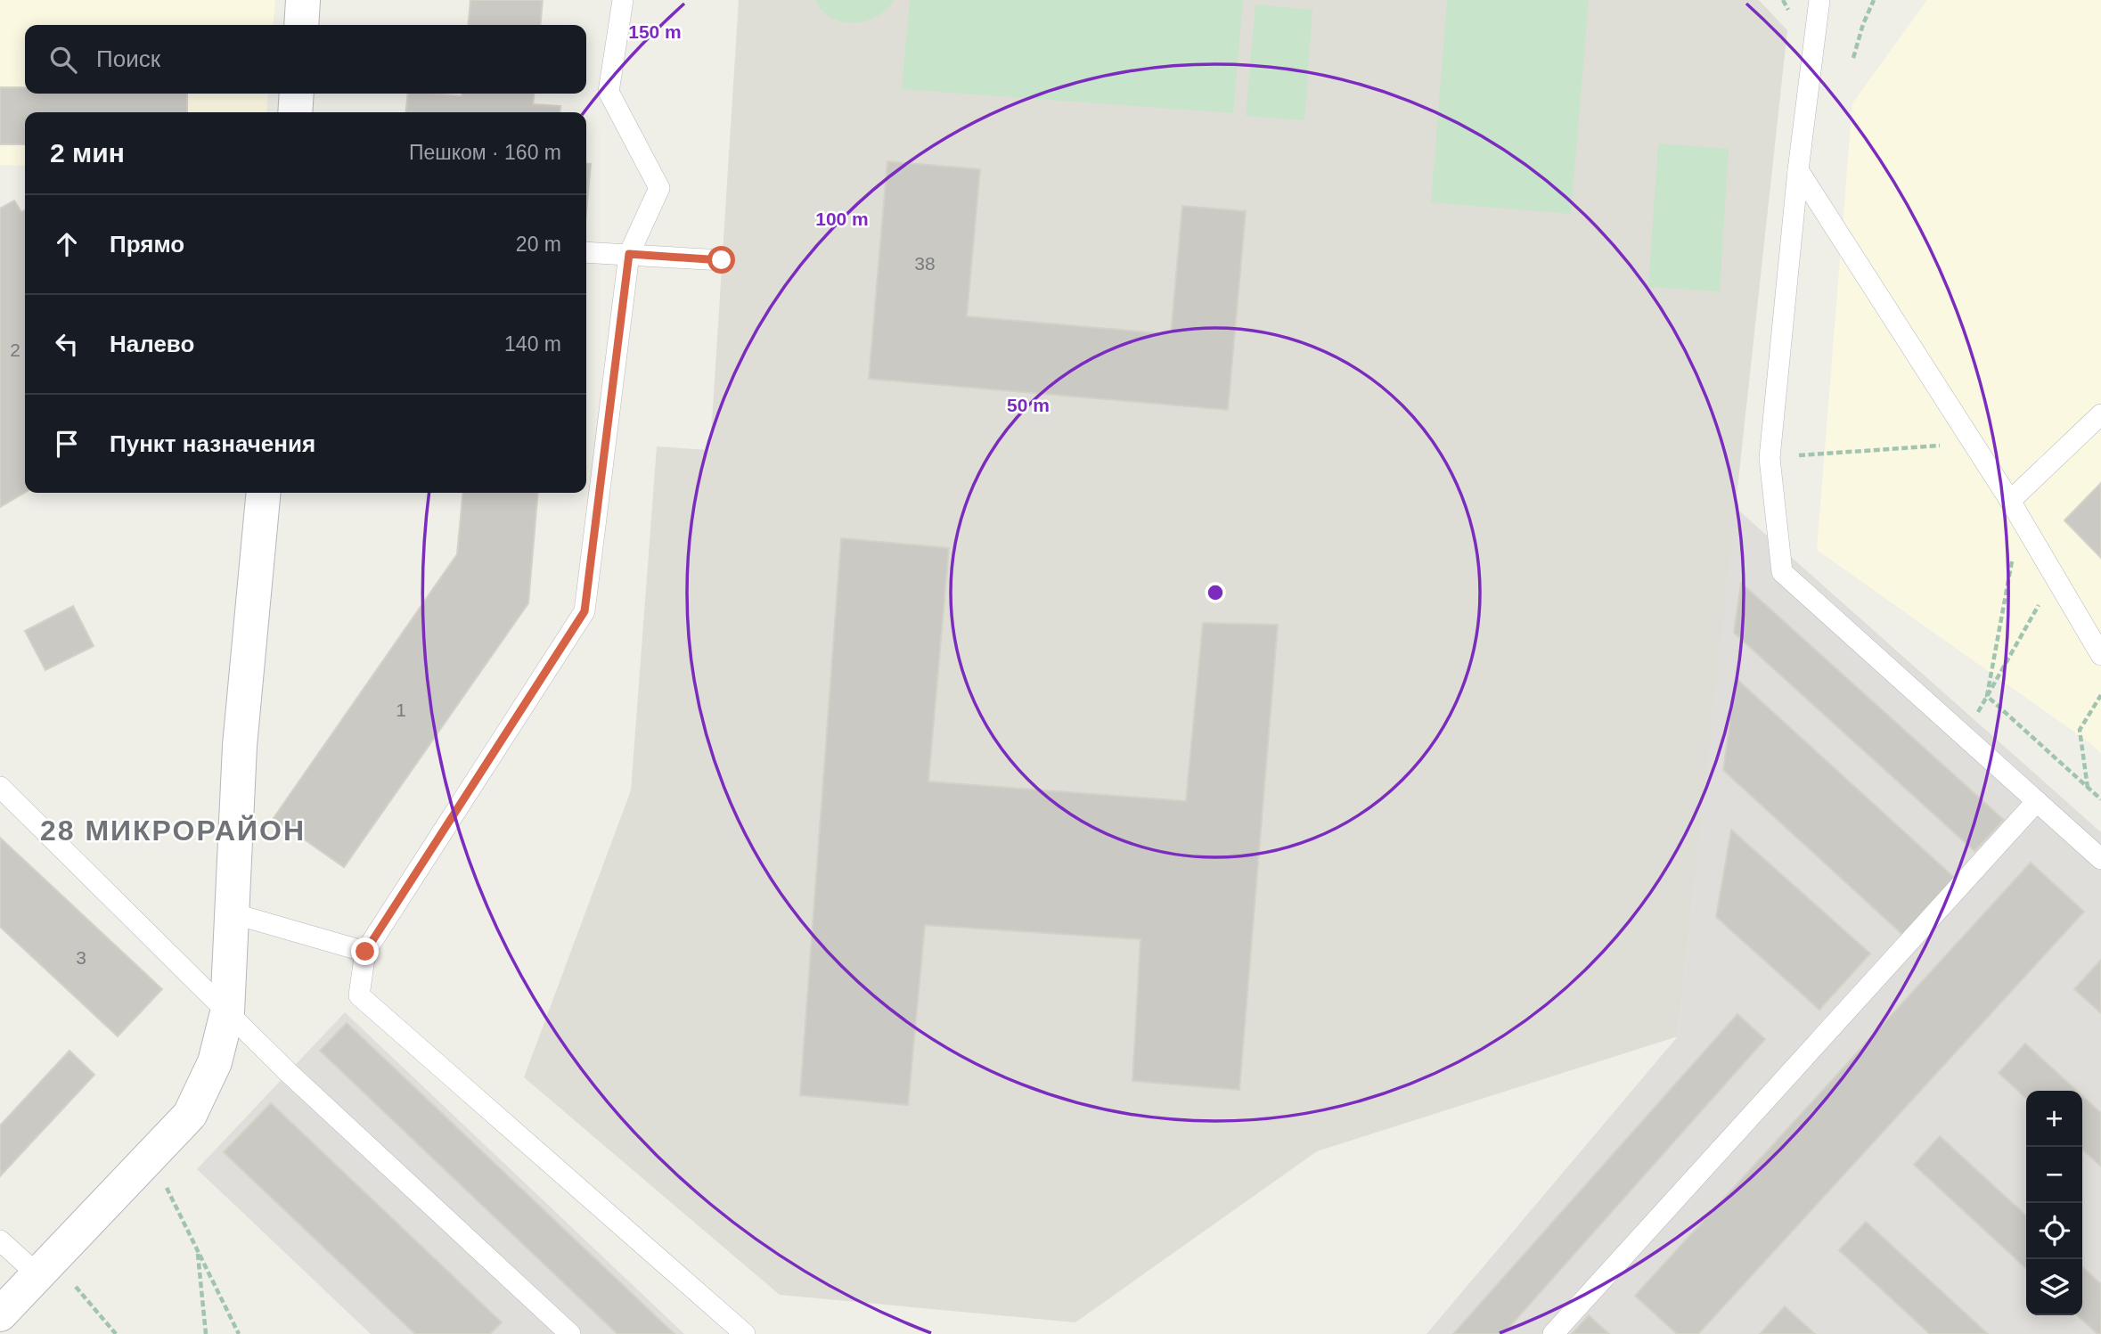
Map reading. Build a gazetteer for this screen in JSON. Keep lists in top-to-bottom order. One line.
{"districts":["28 МИКРОРАЙОН"],"house_numbers":["38","2","1","3"],"page":{"search":"Поиск","heading":["2 мин","Пешком · 160 m"],"list":[["Прямо","20 m"],["Налево","140 m"],"Пункт назначения"],"map_buttons":["+","−"]},"rings":["150 m","100 m","50 m"]}
